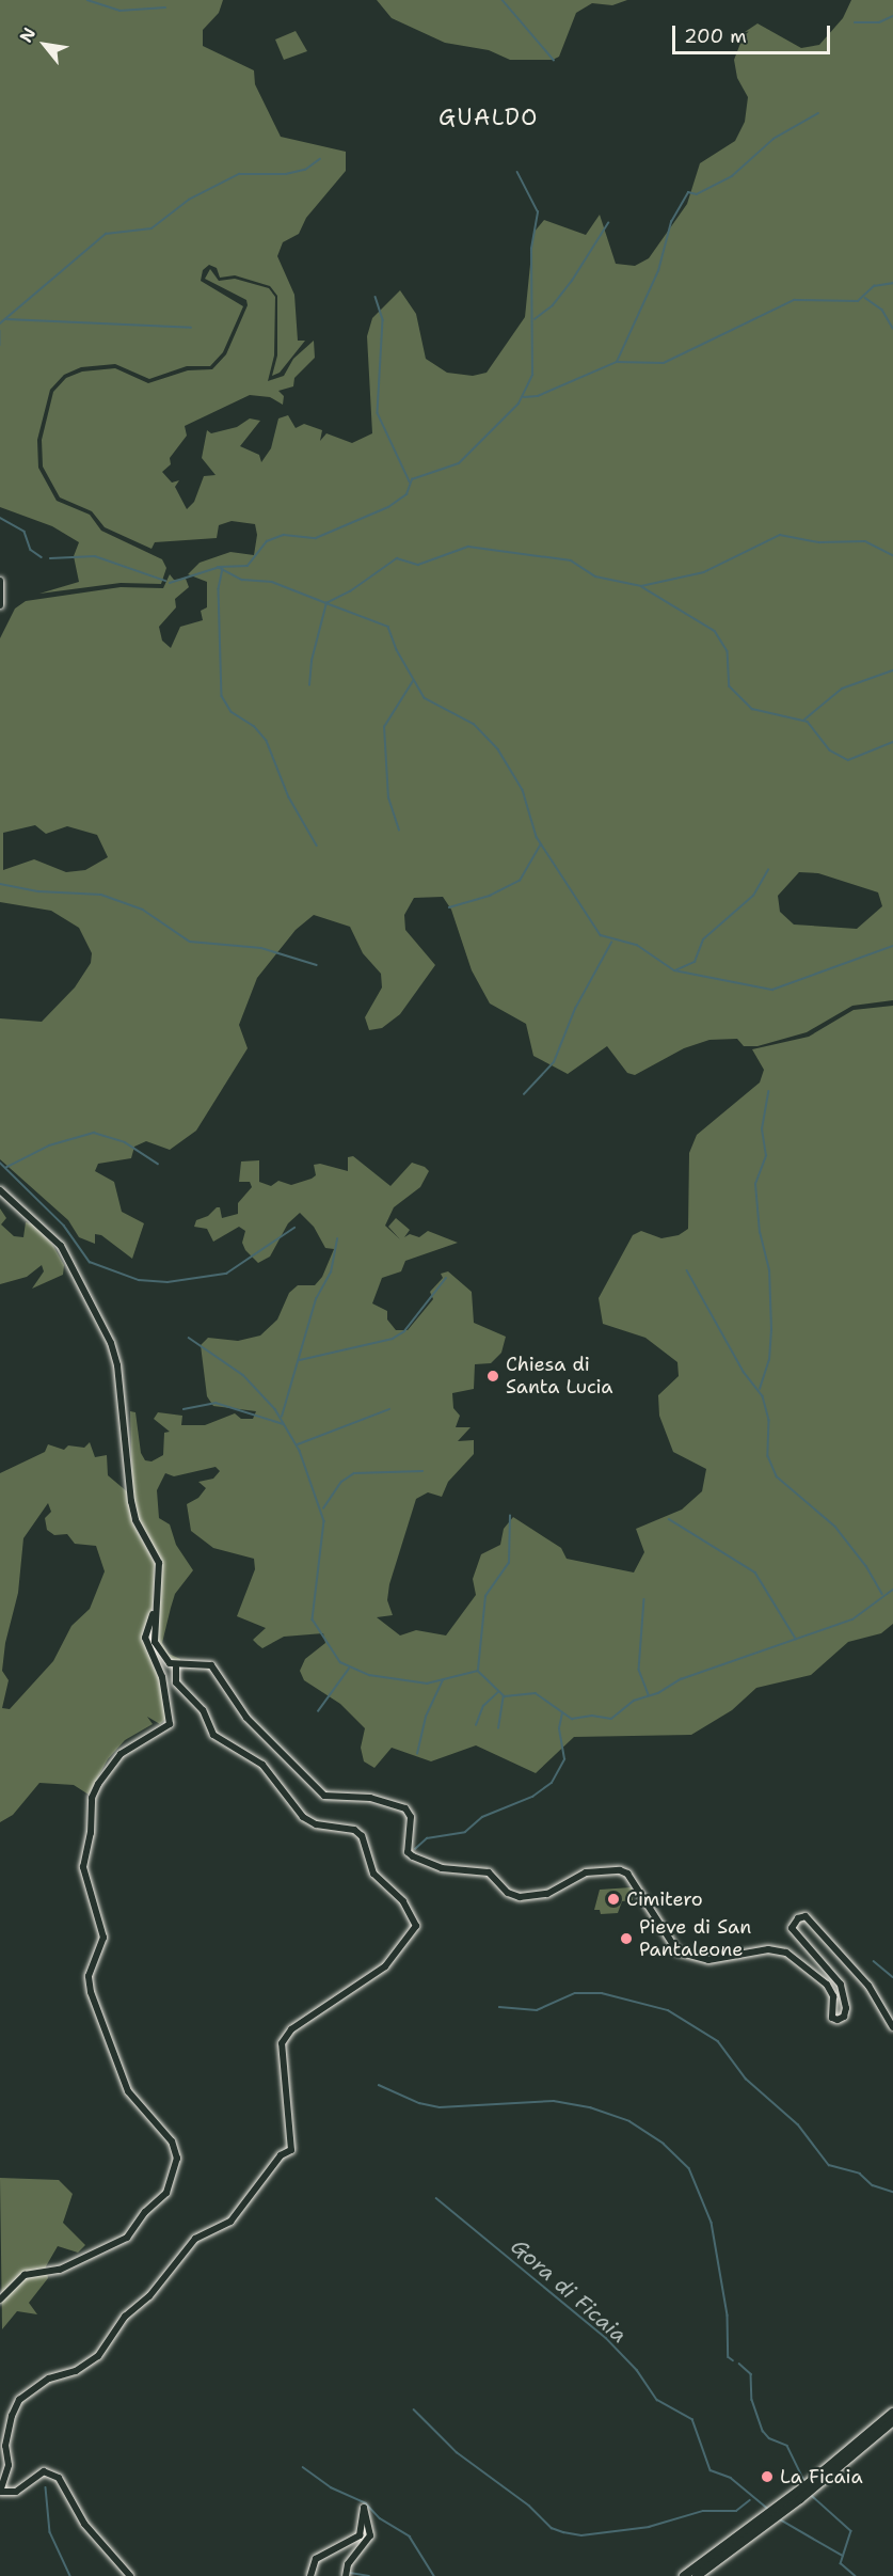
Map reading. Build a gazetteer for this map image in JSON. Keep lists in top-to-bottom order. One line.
{"districts":["GUALDO"],"water":["Gora di Ficaia"],"places":["Chiesa di Santa Lucia","Cimitero","Pieve di San Pantaleone","La Ficaia"],"scale_bar":"200 m","north":"top left"}
